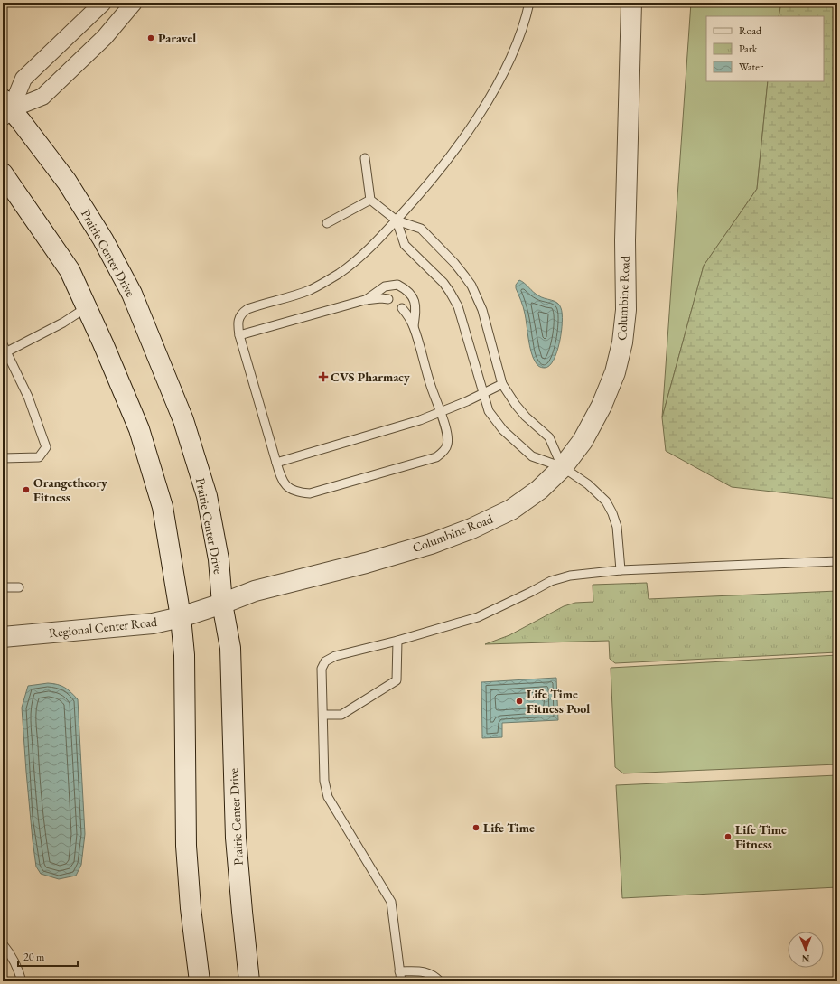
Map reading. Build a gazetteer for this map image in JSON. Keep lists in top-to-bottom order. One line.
{"streets":{"main road":["Prairie Center Drive","Columbine Road","Regional Center Road"]},"crossings":[["Prairie Center Drive","Columbine Road"],["Prairie Center Drive","Regional Center Road"],["Columbine Road","Regional Center Road"]],"places":{"other":["Paravel","Orangetheory Fitness","Life Time Fitness Pool","Life Time","Life Time Fitness"],"health":["CVS Pharmacy"]},"legend":["Road","Park","Water"],"scale_bar":"20 m","north":"bottom"}
